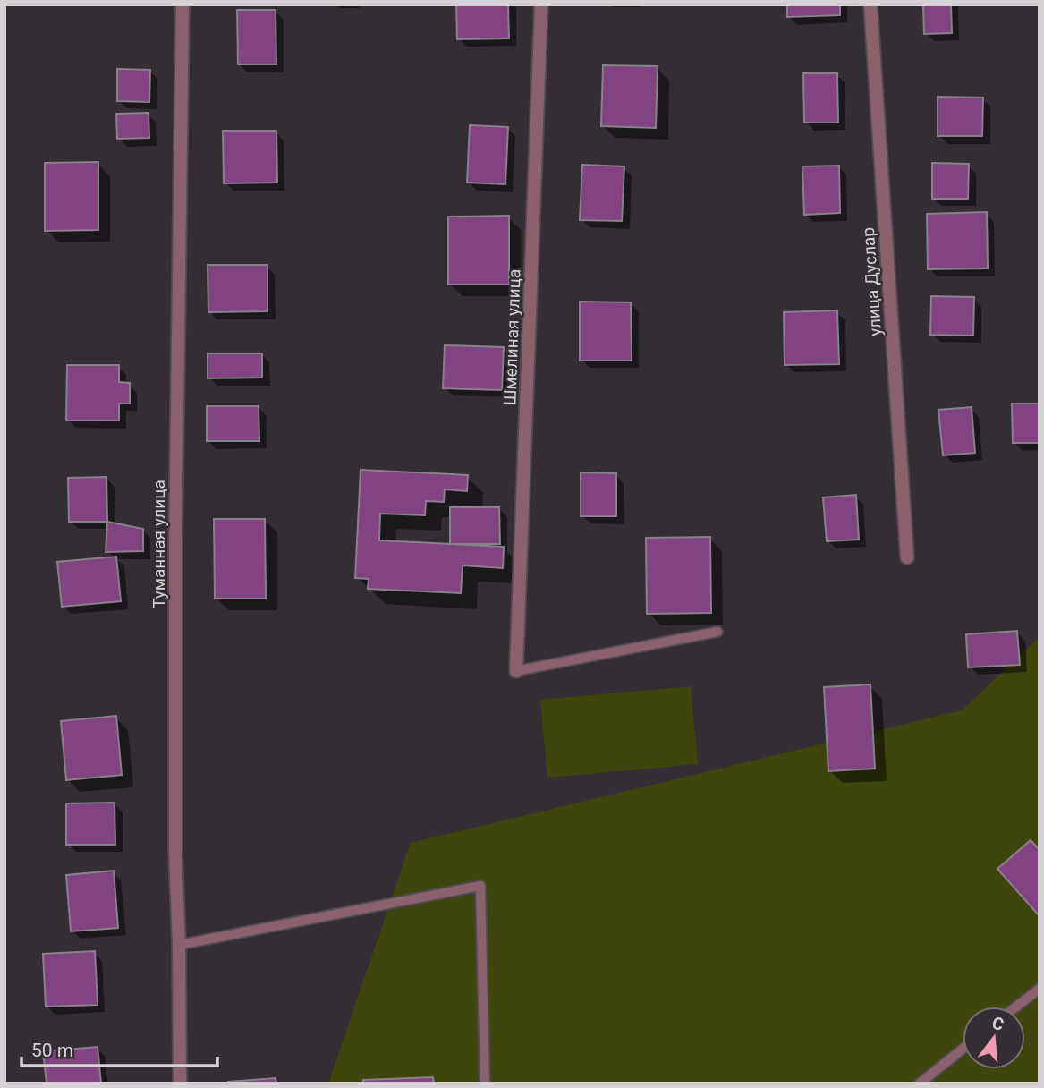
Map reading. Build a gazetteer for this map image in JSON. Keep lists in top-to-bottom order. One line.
{"streets":{"street":["улица Дуслар","Шмелиная улица","Туманная улица"]},"scale_bar":"50 m","north":"top"}
